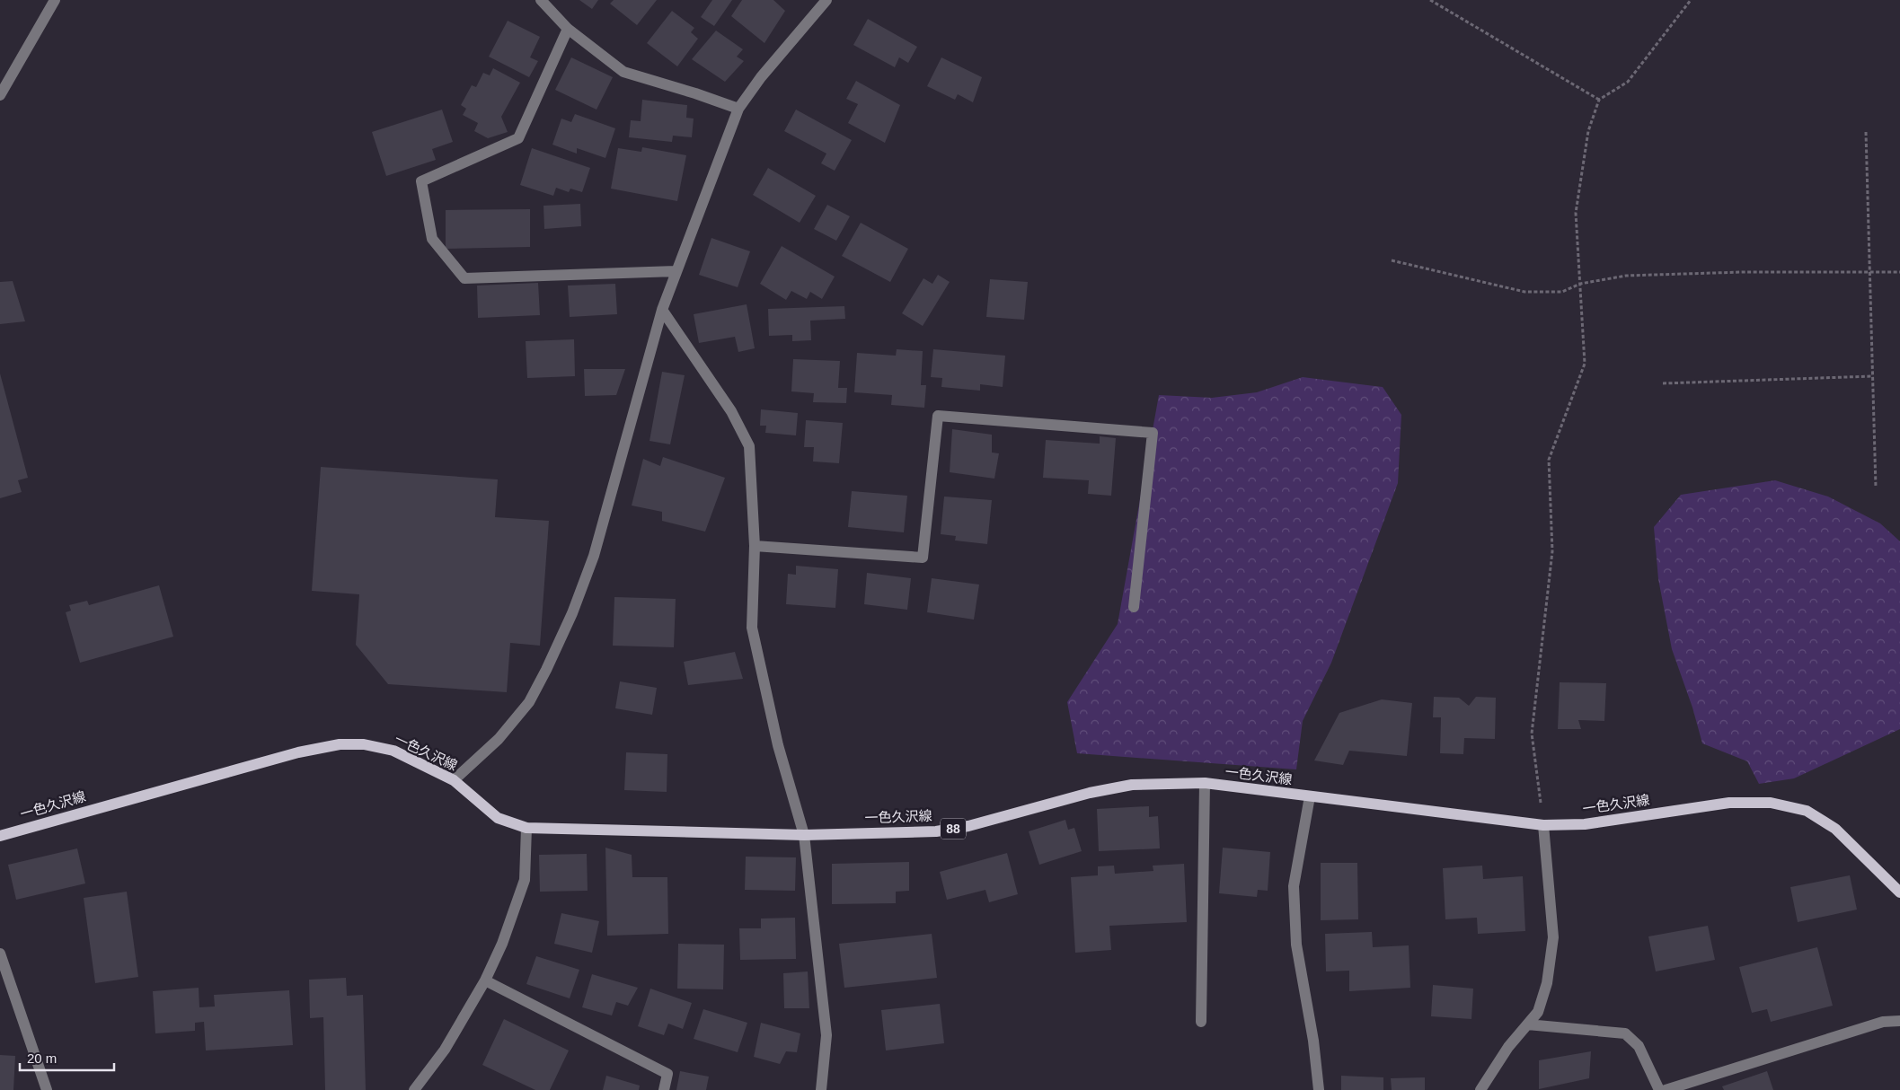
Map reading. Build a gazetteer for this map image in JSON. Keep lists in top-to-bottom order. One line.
{"streets":{"main road":["一色久沢線","88"]},"scale_bar":"20 m"}
